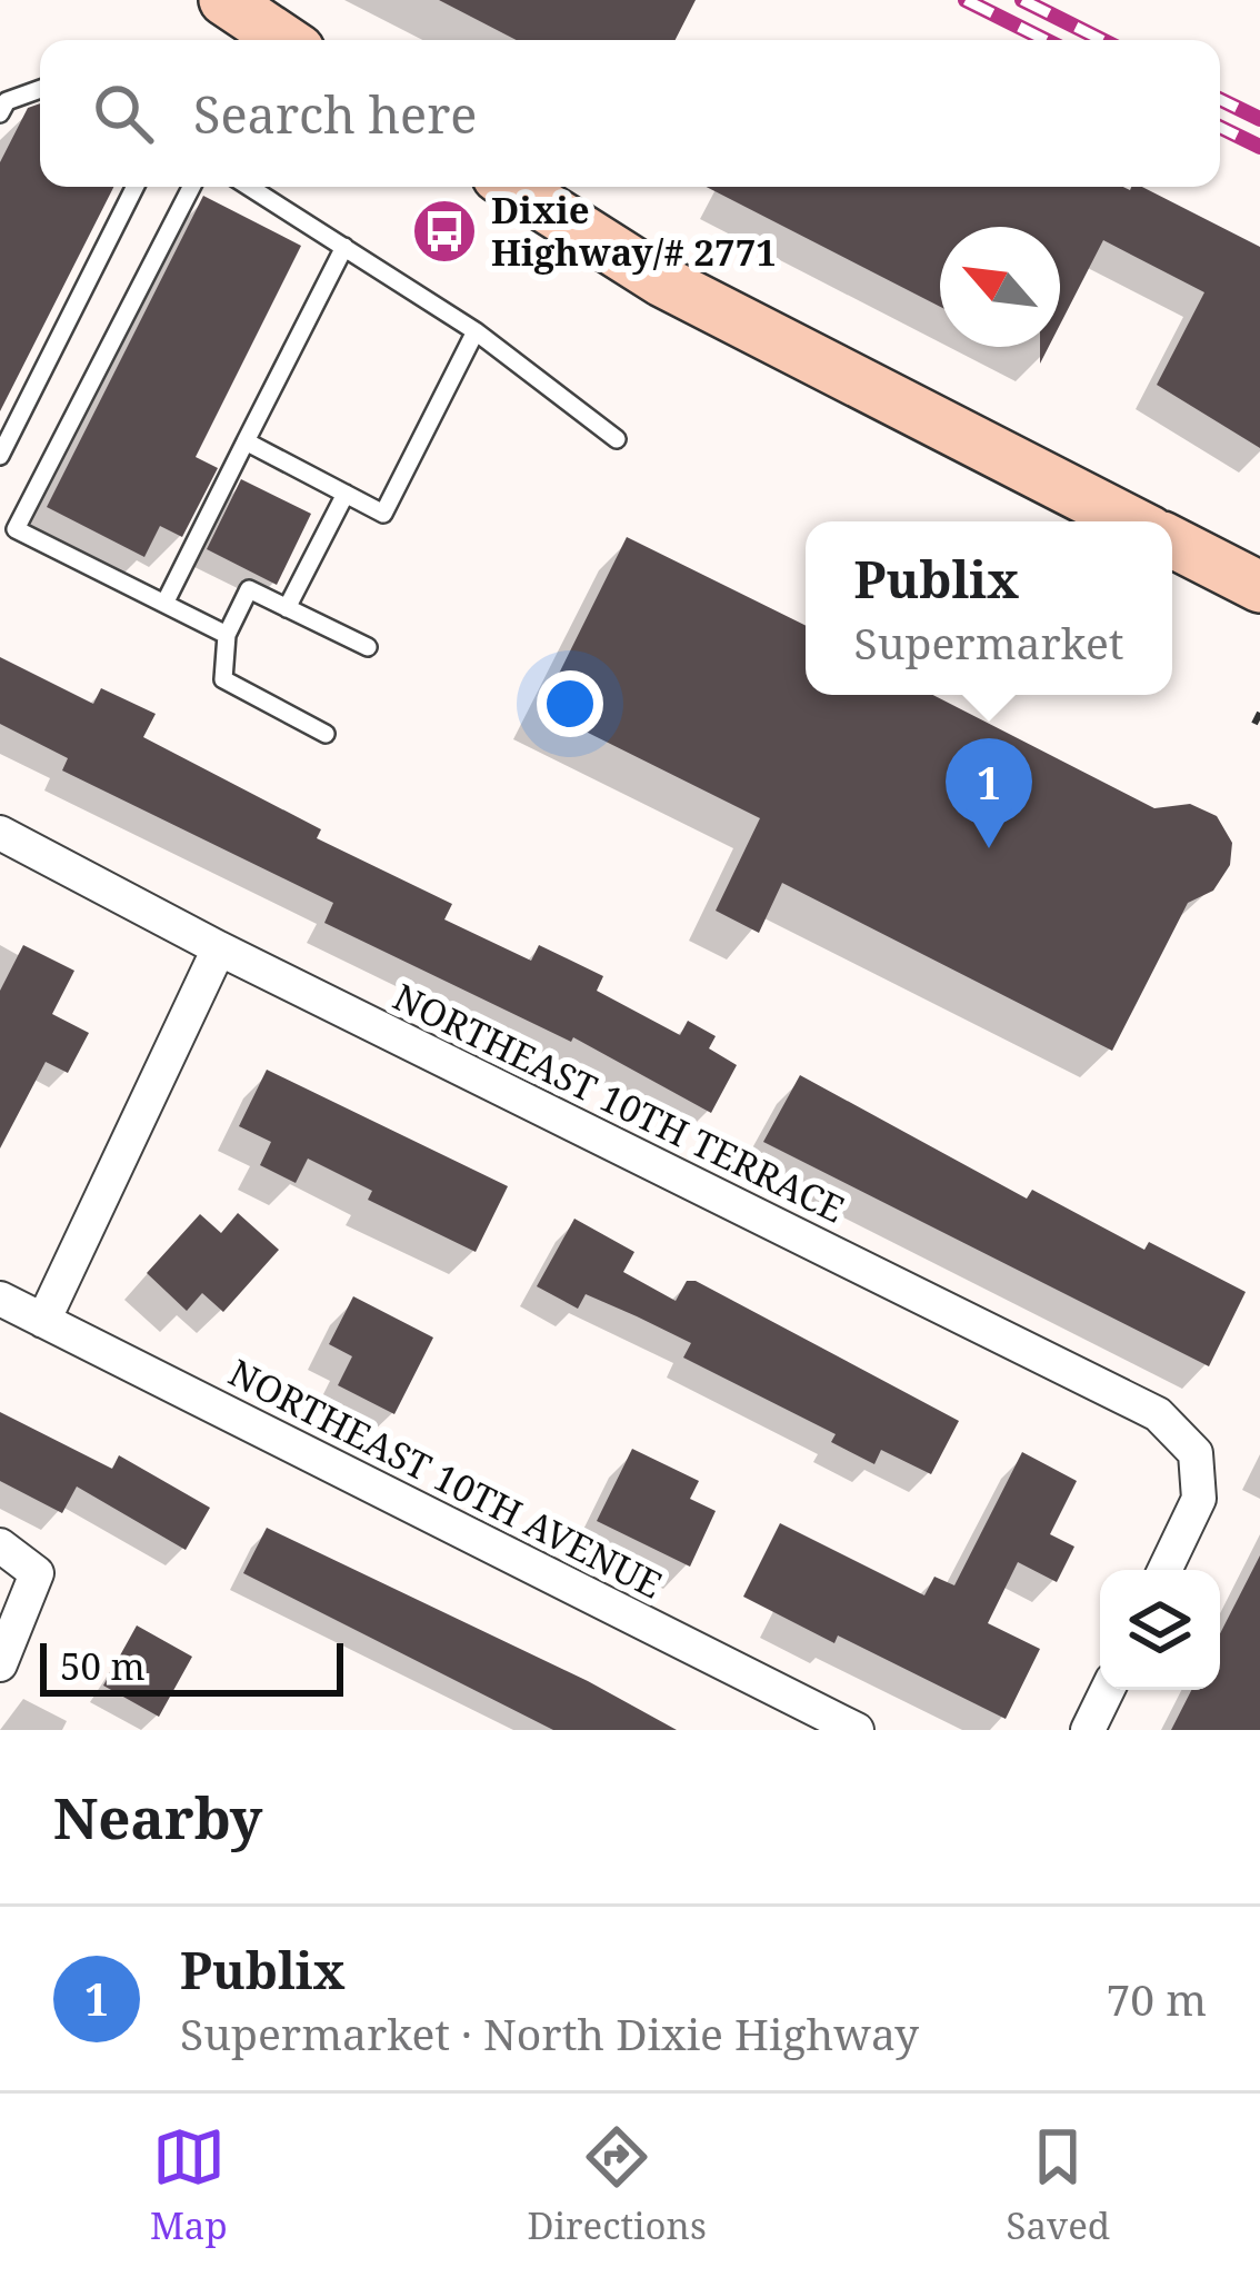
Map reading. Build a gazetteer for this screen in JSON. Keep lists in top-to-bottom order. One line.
{"streets":{"street":["NORTHEAST 10TH TERRACE","NORTHEAST 10TH AVENUE"]},"places":{"bus stop":["Dixie Highway/# 2771"]},"scale_bar":"50 m","north":"top left","page":{"search":"Search here","popup":["Publix","Supermarket"],"pins":"1","scale":"50 m","heading":"Nearby","list":[{"mark":"1","name":"Publix","note":"Supermarket · North Dixie Highway","value":"70 m"}],"nav":["Map","Directions","Saved"]}}
